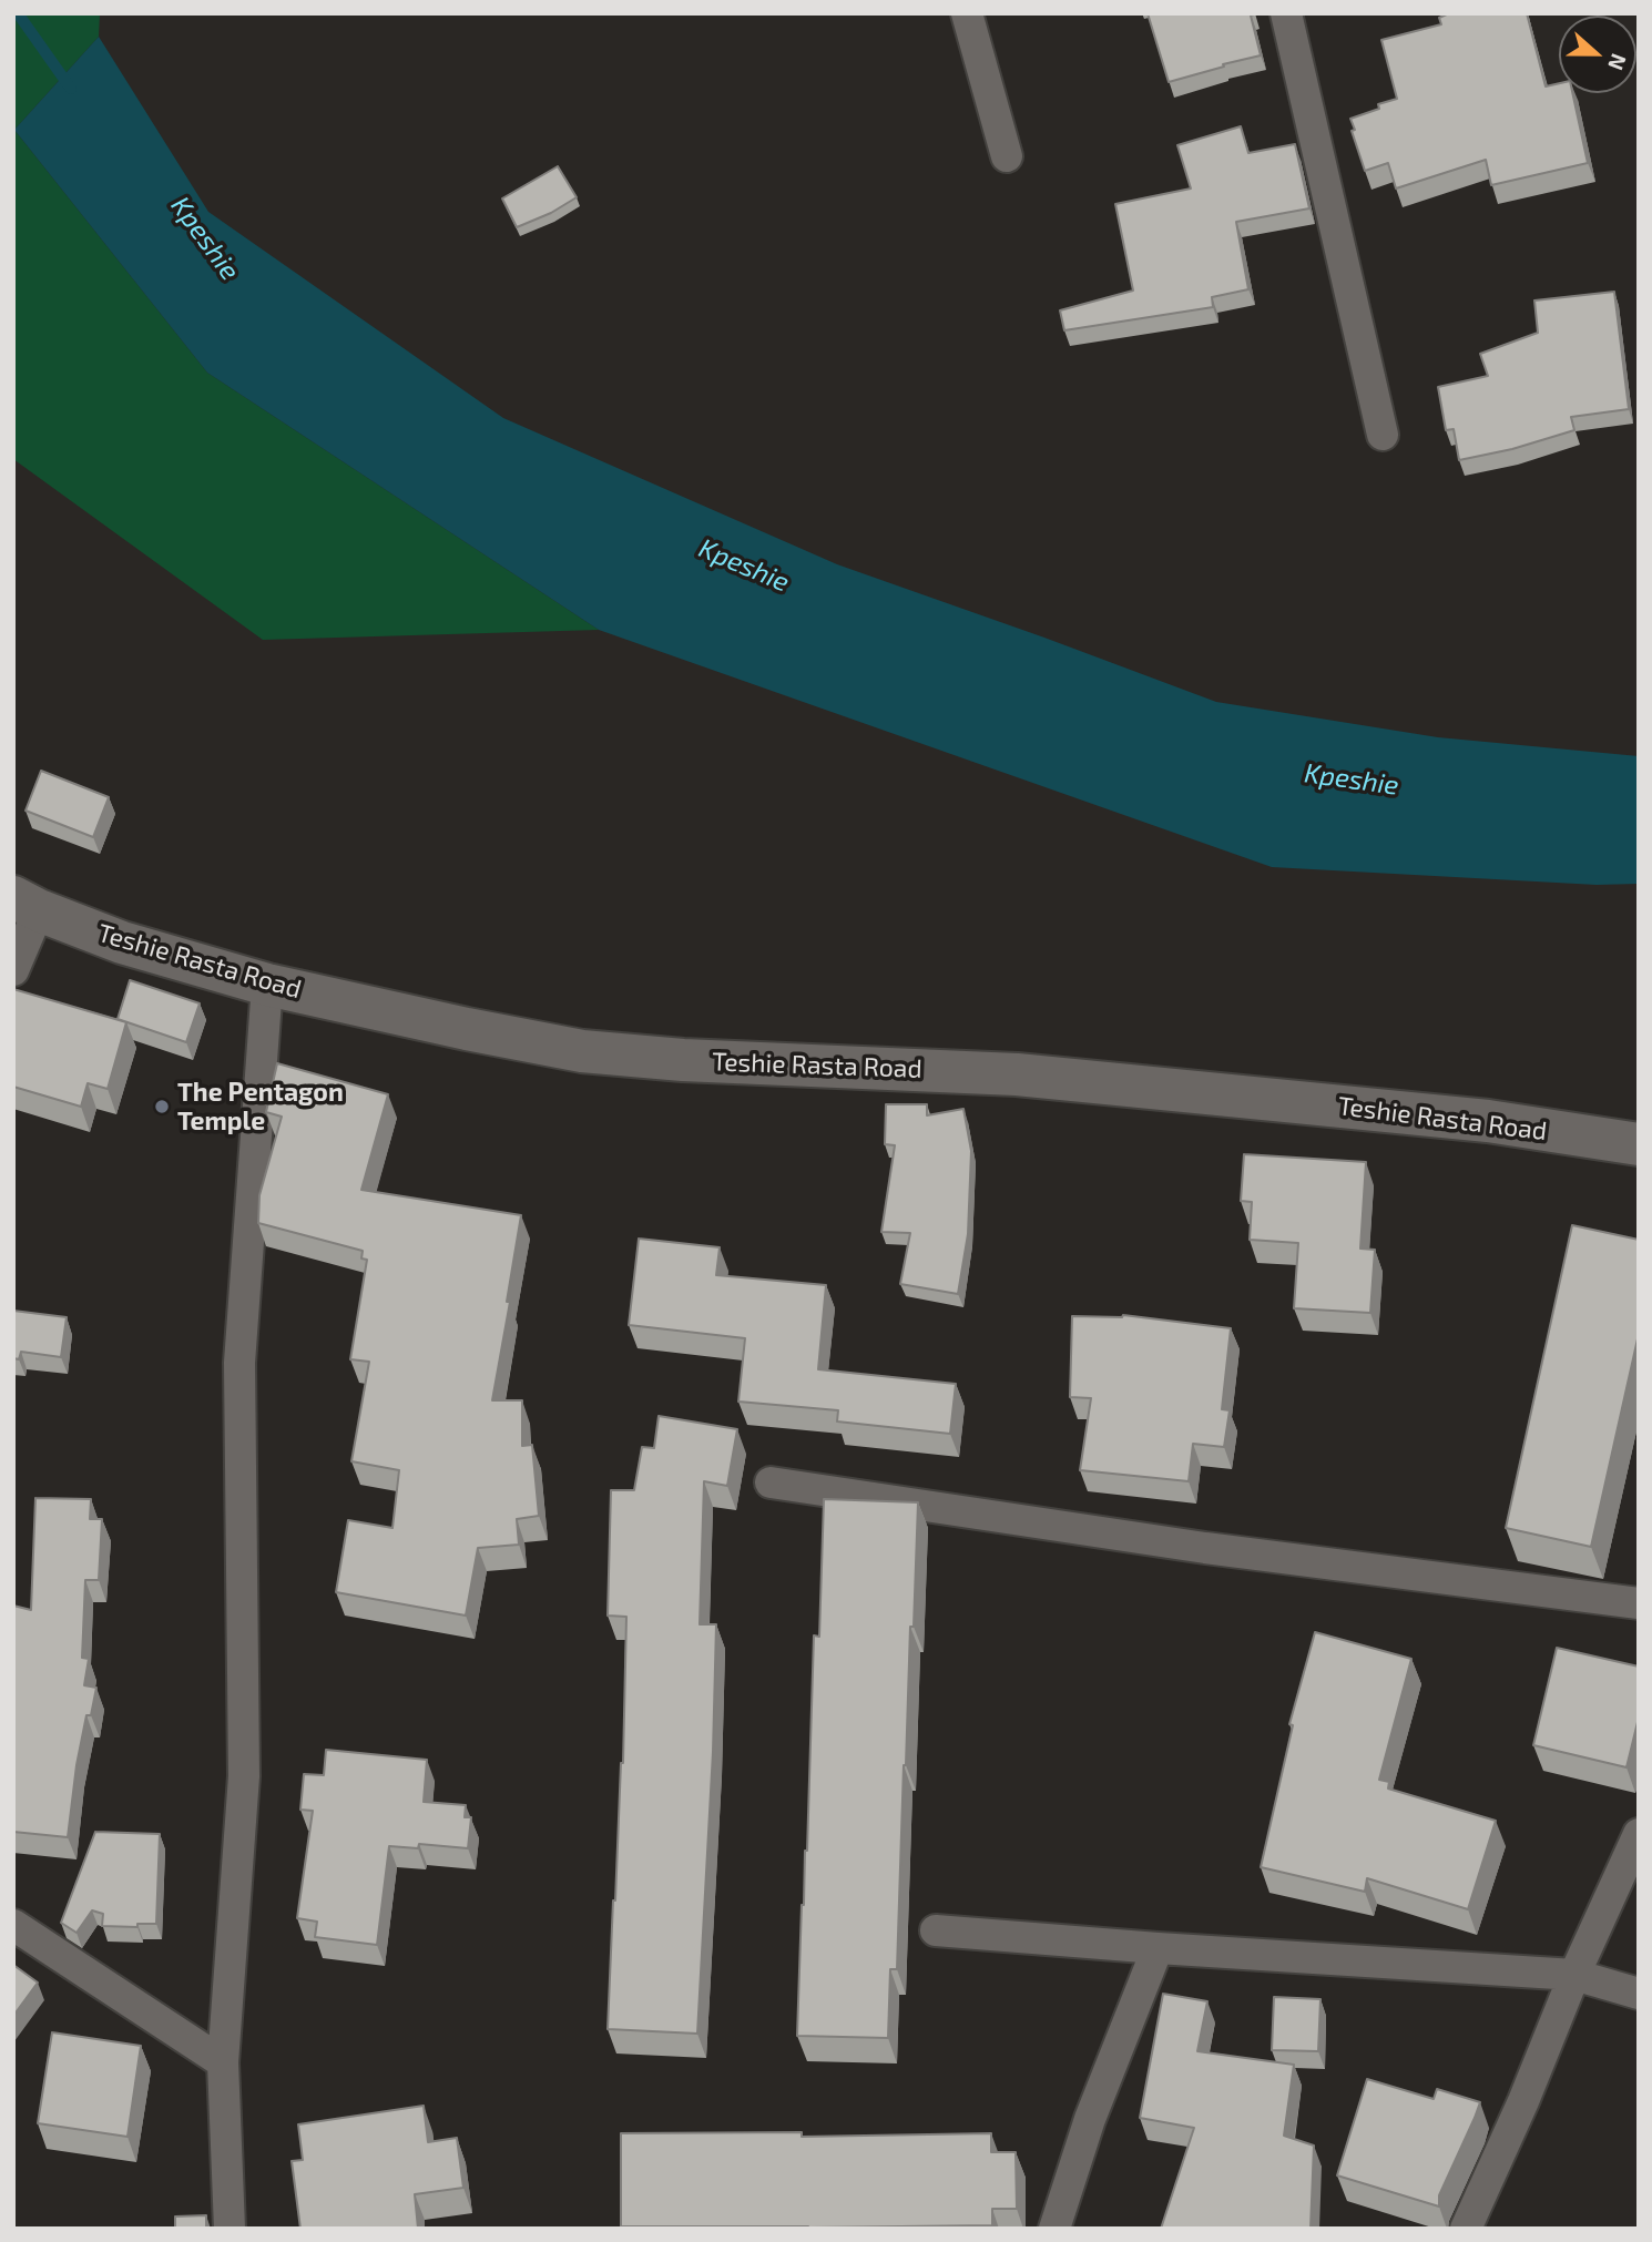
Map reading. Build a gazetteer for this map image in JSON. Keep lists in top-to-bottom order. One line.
{"streets":{"main road":["Teshie Rasta Road"]},"water":["Kpeshie"],"places":["The Pentagon Temple"],"north":"right"}
